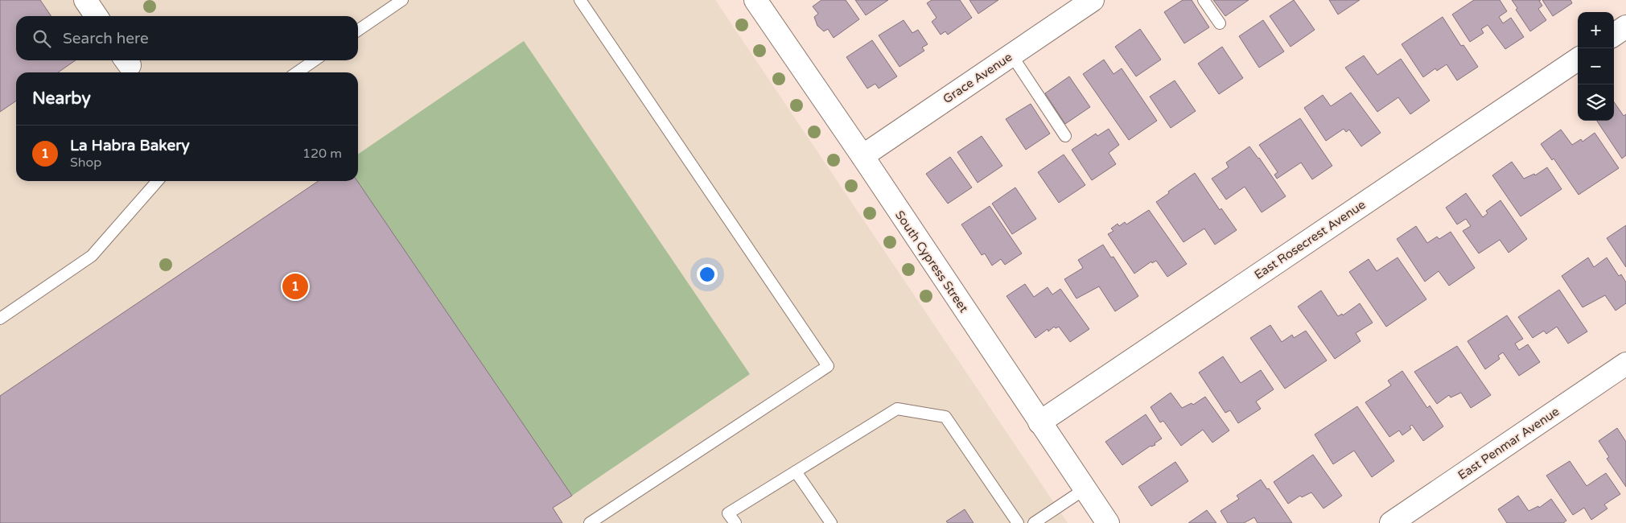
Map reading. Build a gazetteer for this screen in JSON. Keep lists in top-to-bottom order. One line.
{"streets":{"street":["Grace Avenue","East Rosecrest Avenue","South Cypress Street","East Penmar Avenue"]},"crossings":[["Grace Avenue","South Cypress Street"],["East Rosecrest Avenue","South Cypress Street"]],"page":{"map_buttons":["+","−"],"search":"Search here","heading":"Nearby","list":[{"mark":"1","name":"La Habra Bakery","note":"Shop","value":"120 m"}],"pins":"1"}}
